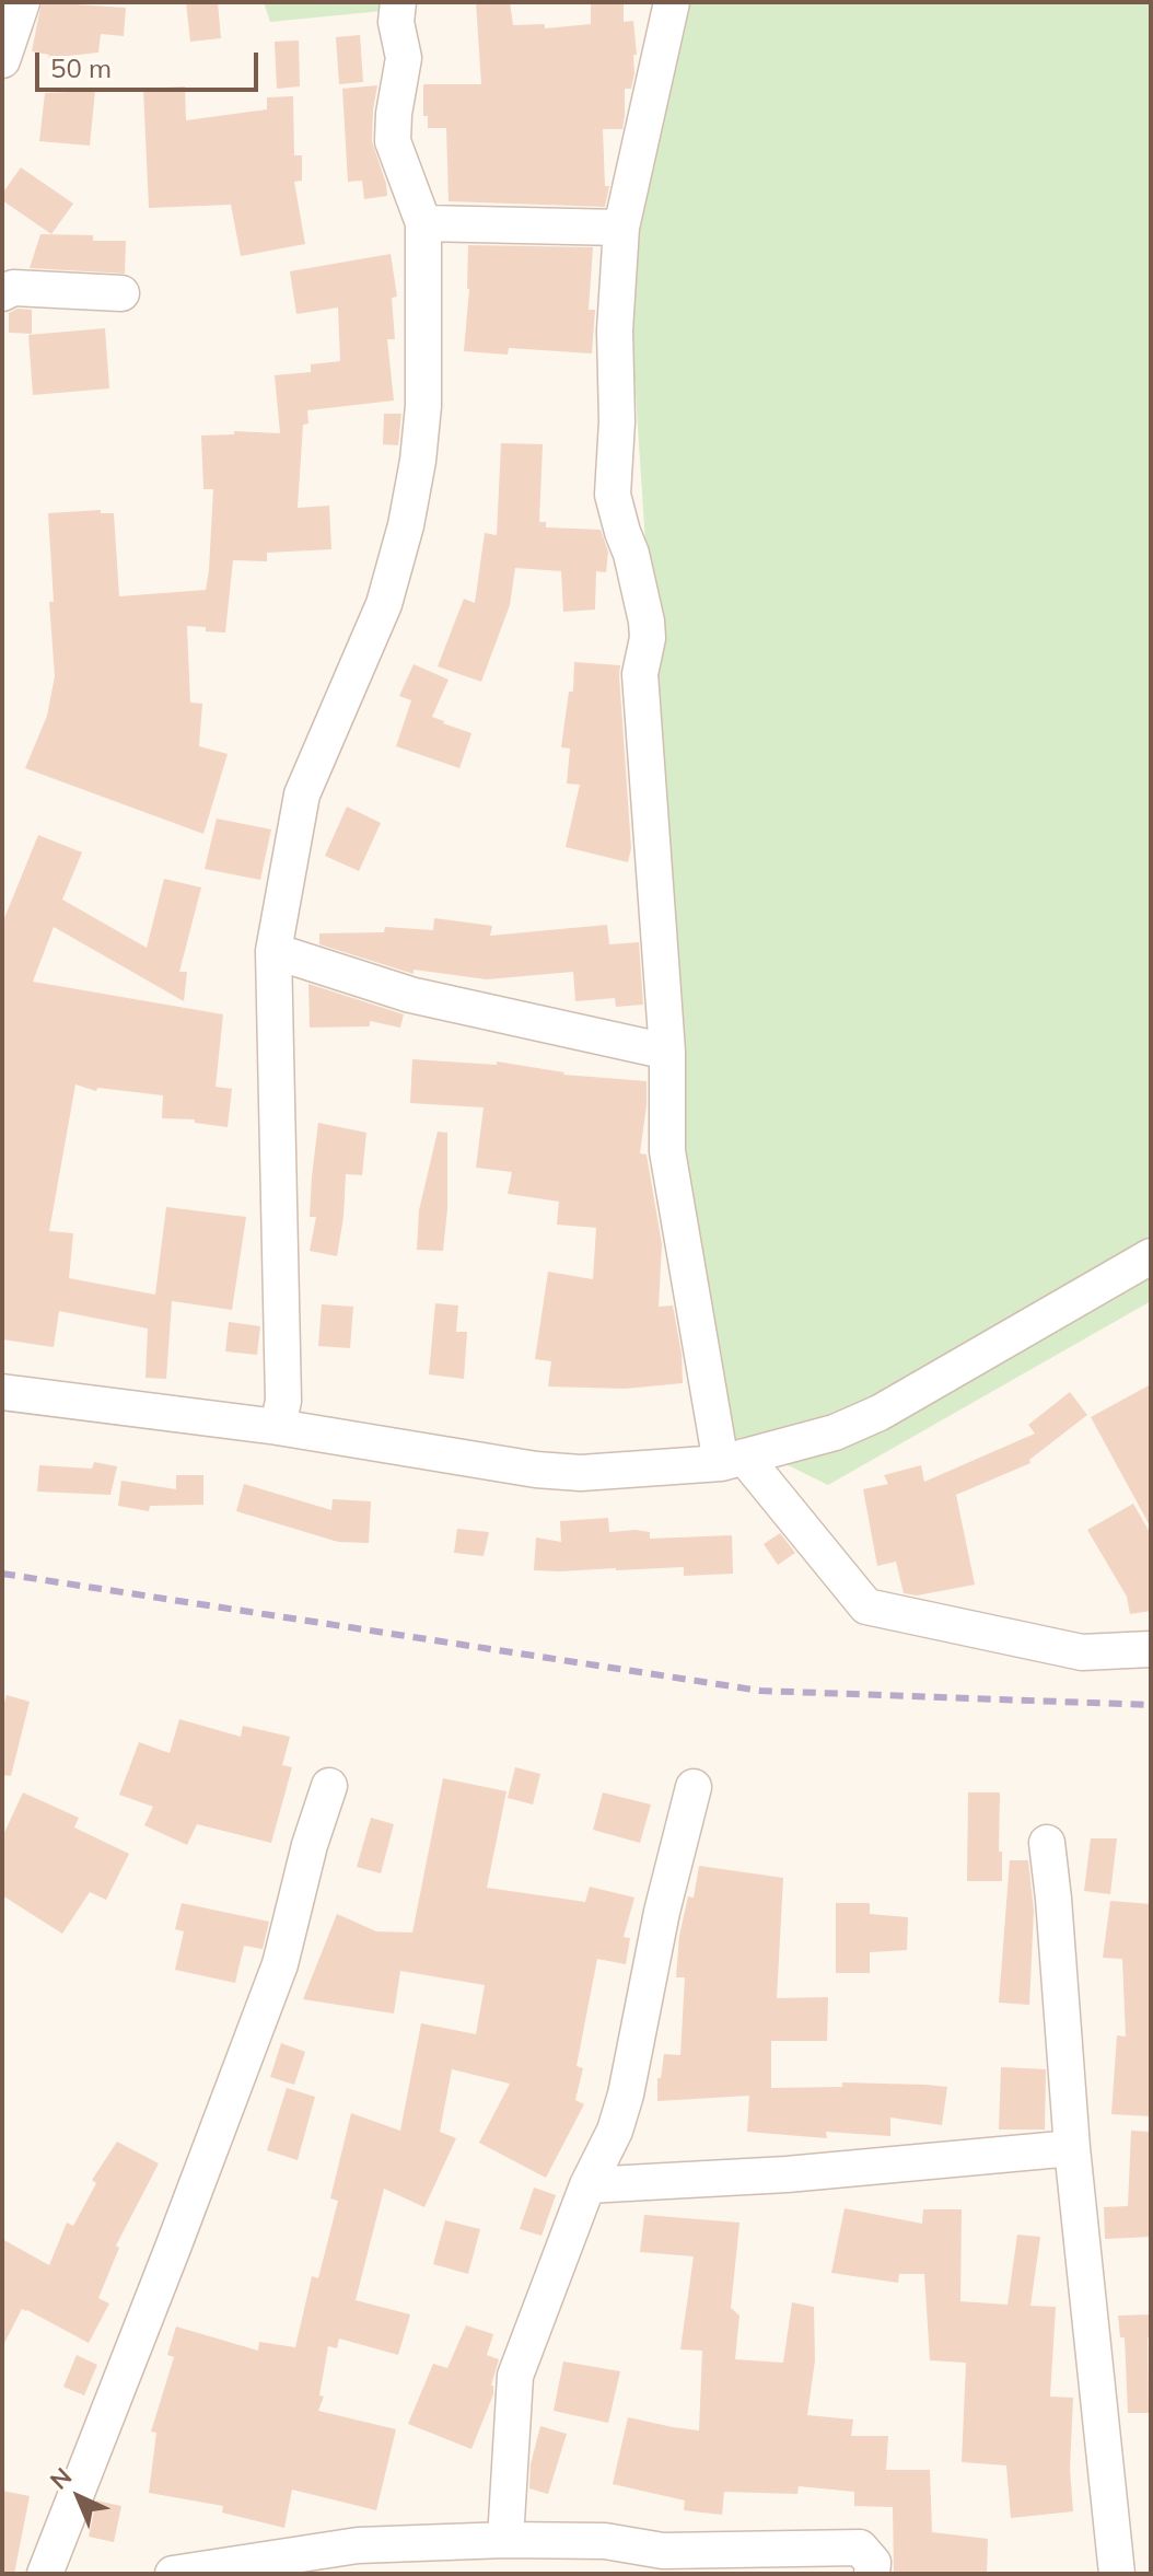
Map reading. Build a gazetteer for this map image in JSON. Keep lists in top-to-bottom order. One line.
{"scale_bar":"50 m","north":"top left"}
